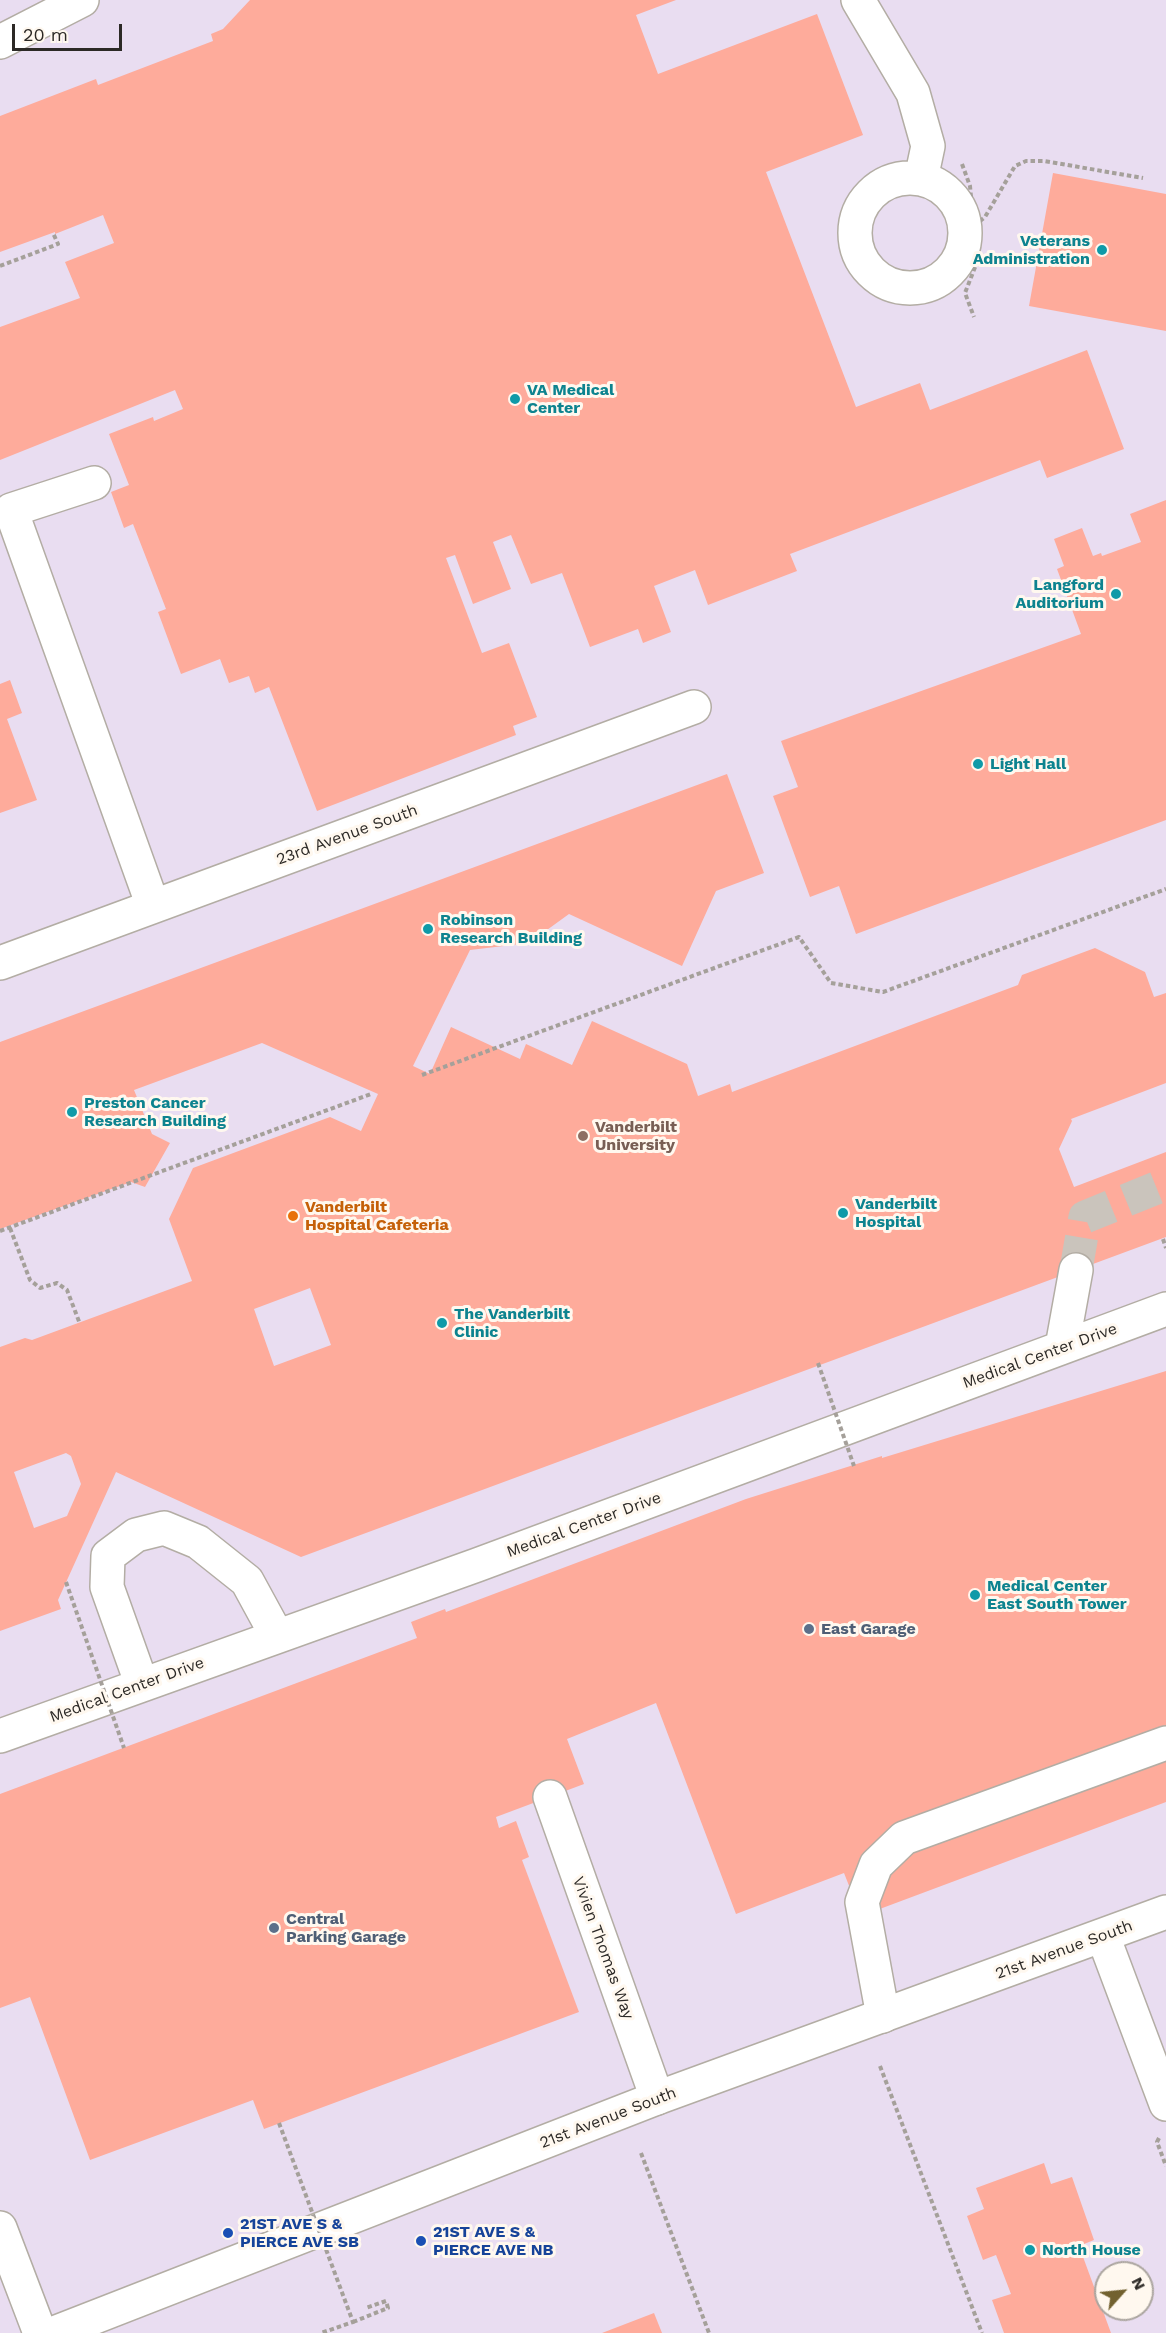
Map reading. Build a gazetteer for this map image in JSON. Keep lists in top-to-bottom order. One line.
{"streets":{"street":["23rd Avenue South","Medical Center Drive","Vivien Thomas Way","21st Avenue South"]},"crossings":[["Vivien Thomas Way","21st Avenue South"]],"places":["Veterans Administration","VA Medical Center","Langford Auditorium","Light Hall","Robinson Research Building","Preston Cancer Research Building","Vanderbilt University","Vanderbilt Hospital","Vanderbilt Hospital Cafeteria","The Vanderbilt Clinic","Medical Center East South Tower","East Garage","Central Parking Garage","21ST AVE S & PIERCE AVE SB","21ST AVE S & PIERCE AVE NB","North House"],"scale_bar":"20 m","north":"top right"}
